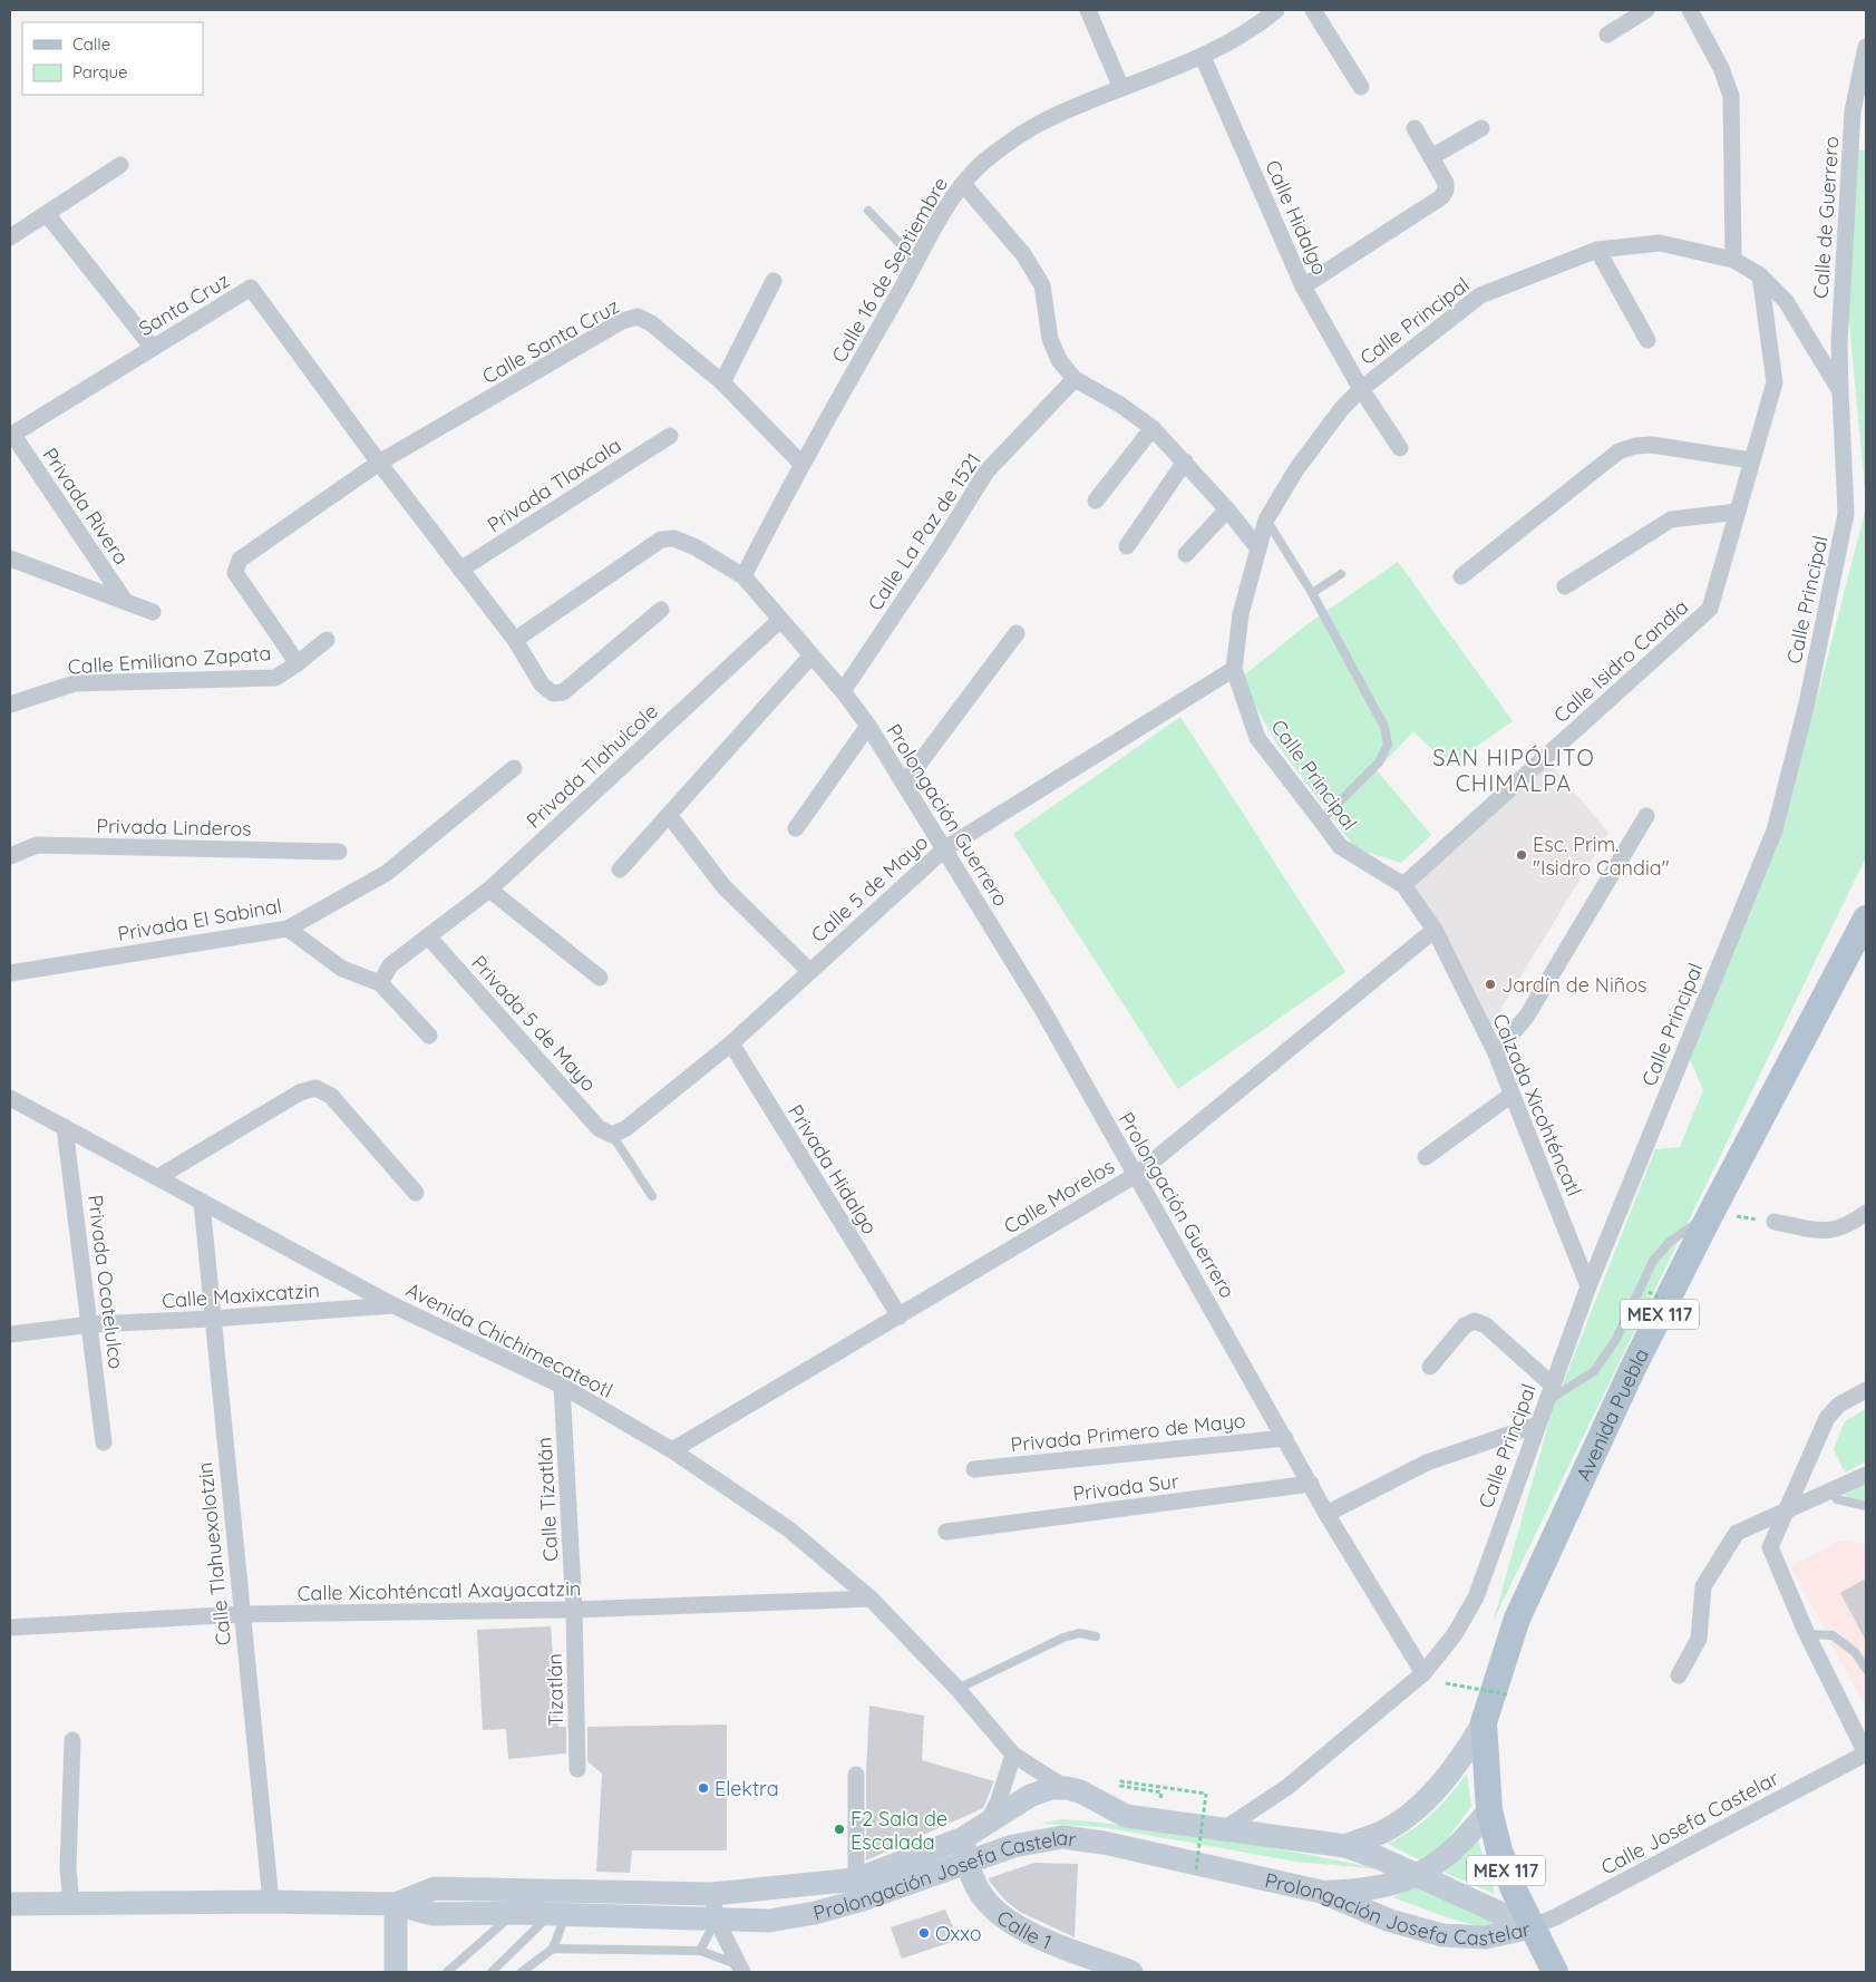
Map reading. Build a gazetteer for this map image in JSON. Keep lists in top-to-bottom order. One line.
{"streets":{"main road":["MEX 117","Avenida Puebla","Prolongación Josefa Castelar","Calle 1"],"street":["Calle Hidalgo","Calle de Guerrero","Calle 16 de Septiembre","Santa Cruz","Calle Principal","Calle Santa Cruz","Privada Tlaxcala","Privada Rivera","Calle La Paz de 1521","Calle Emiliano Zapata","Calle Isidro Candia","Privada Tlahuicole","Prolongación Guerrero","Privada Linderos","Calle 5 de Mayo","Privada El Sabinal","Privada 5 de Mayo","Calzada Xicohténcatl","Privada Hidalgo","Calle Morelos","Privada Ocotelulco","Calle Maxixcatzin","Avenida Chichimecateotl","Privada Primero de Mayo","Privada Sur","Calle Tizatlán","Calle Tlahuexolotzin","Calle Xicohténcatl Axayacatzin","Tizatlán","Calle Josefa Castelar"]},"crossings":[["Calle Hidalgo","Calle 16 de Septiembre"],["Calle Hidalgo","Calle Principal"],["Calle de Guerrero","Calle Principal"],["Calle 16 de Septiembre","Calle Santa Cruz"],["Calle 16 de Septiembre","Prolongación Guerrero"],["Santa Cruz","Calle Santa Cruz"],["Santa Cruz","Privada Rivera"],["Calle Principal","Calle Isidro Candia"],["Calle Principal","Prolongación Guerrero"],["Calle Principal","Calle 5 de Mayo"],["Calle Principal","Calzada Xicohténcatl"],["Calle Principal","Prolongación Josefa Castelar"],["Calle La Paz de 1521","Prolongación Guerrero"],["Calle Isidro Candia","Calzada Xicohténcatl"],["Privada Tlahuicole","Prolongación Guerrero"],["Privada Tlahuicole","Privada 5 de Mayo"],["Prolongación Guerrero","Calle 5 de Mayo"],["Prolongación Guerrero","Calle Morelos"],["Prolongación Guerrero","Privada Primero de Mayo"],["Prolongación Guerrero","Privada Sur"],["Calle 5 de Mayo","Privada 5 de Mayo"],["Calle 5 de Mayo","Privada Hidalgo"],["Calzada Xicohténcatl","Calle Morelos"],["Privada Hidalgo","Calle Morelos"],["Calle Morelos","Avenida Chichimecateotl"],["Privada Ocotelulco","Calle Maxixcatzin"],["Privada Ocotelulco","Avenida Chichimecateotl"],["Calle Maxixcatzin","Avenida Chichimecateotl"],["Calle Maxixcatzin","Calle Tlahuexolotzin"],["MEX 117","Avenida Puebla"],["MEX 117","Calle Josefa Castelar"],["MEX 117","Prolongación Josefa Castelar"],["Avenida Chichimecateotl","Calle Tizatlán"],["Avenida Chichimecateotl","Calle Tlahuexolotzin"],["Avenida Chichimecateotl","Calle Xicohténcatl Axayacatzin"],["Avenida Chichimecateotl","Prolongación Josefa Castelar"],["Calle Tizatlán","Calle Xicohténcatl Axayacatzin"],["Calle Tizatlán","Tizatlán"],["Calle Tlahuexolotzin","Calle Xicohténcatl Axayacatzin"],["Calle Xicohténcatl Axayacatzin","Tizatlán"],["Calle Josefa Castelar","Prolongación Josefa Castelar"],["Prolongación Josefa Castelar","Calle 1"]],"districts":["SAN HIPÓLITO CHIMALPA"],"places":["Esc. Prim. \"Isidro Candia\"","Jardín de Niños","Elektra","F2 Sala de Escalada","Oxxo"],"legend":["Calle","Parque"]}
